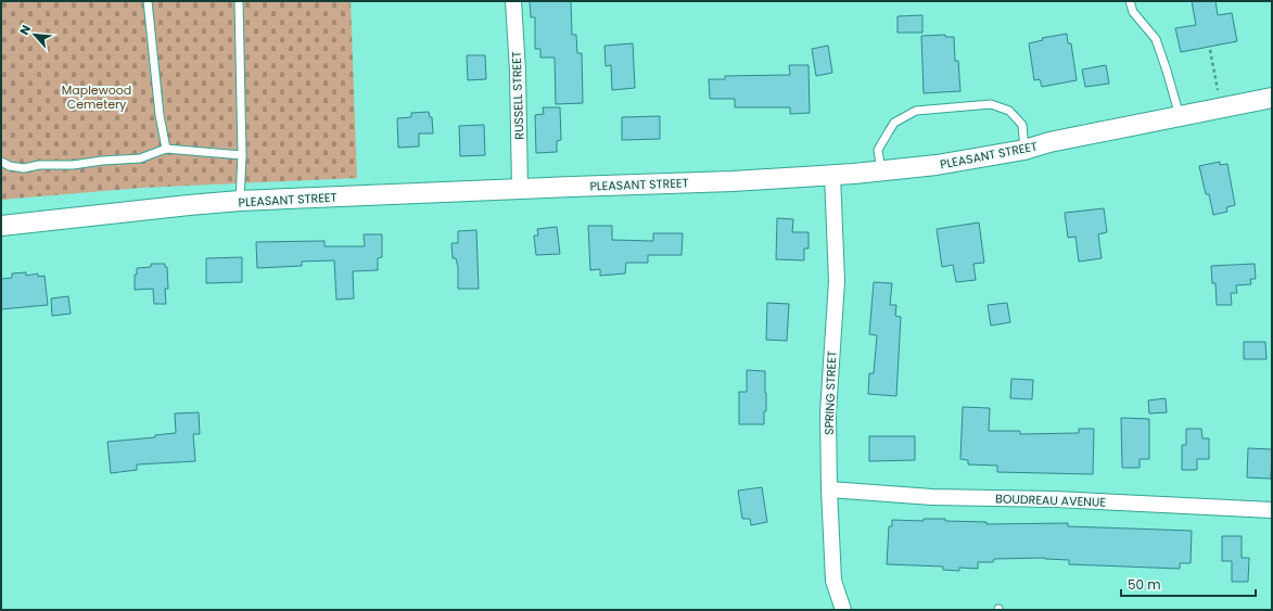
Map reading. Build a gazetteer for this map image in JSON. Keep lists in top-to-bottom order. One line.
{"streets":{"street":["RUSSELL STREET","PLEASANT STREET","SPRING STREET","BOUDREAU AVENUE"]},"crossings":[["RUSSELL STREET","PLEASANT STREET"],["PLEASANT STREET","SPRING STREET"],["SPRING STREET","BOUDREAU AVENUE"]],"parks":["Maplewood Cemetery"],"scale_bar":"50 m","north":"top left"}
